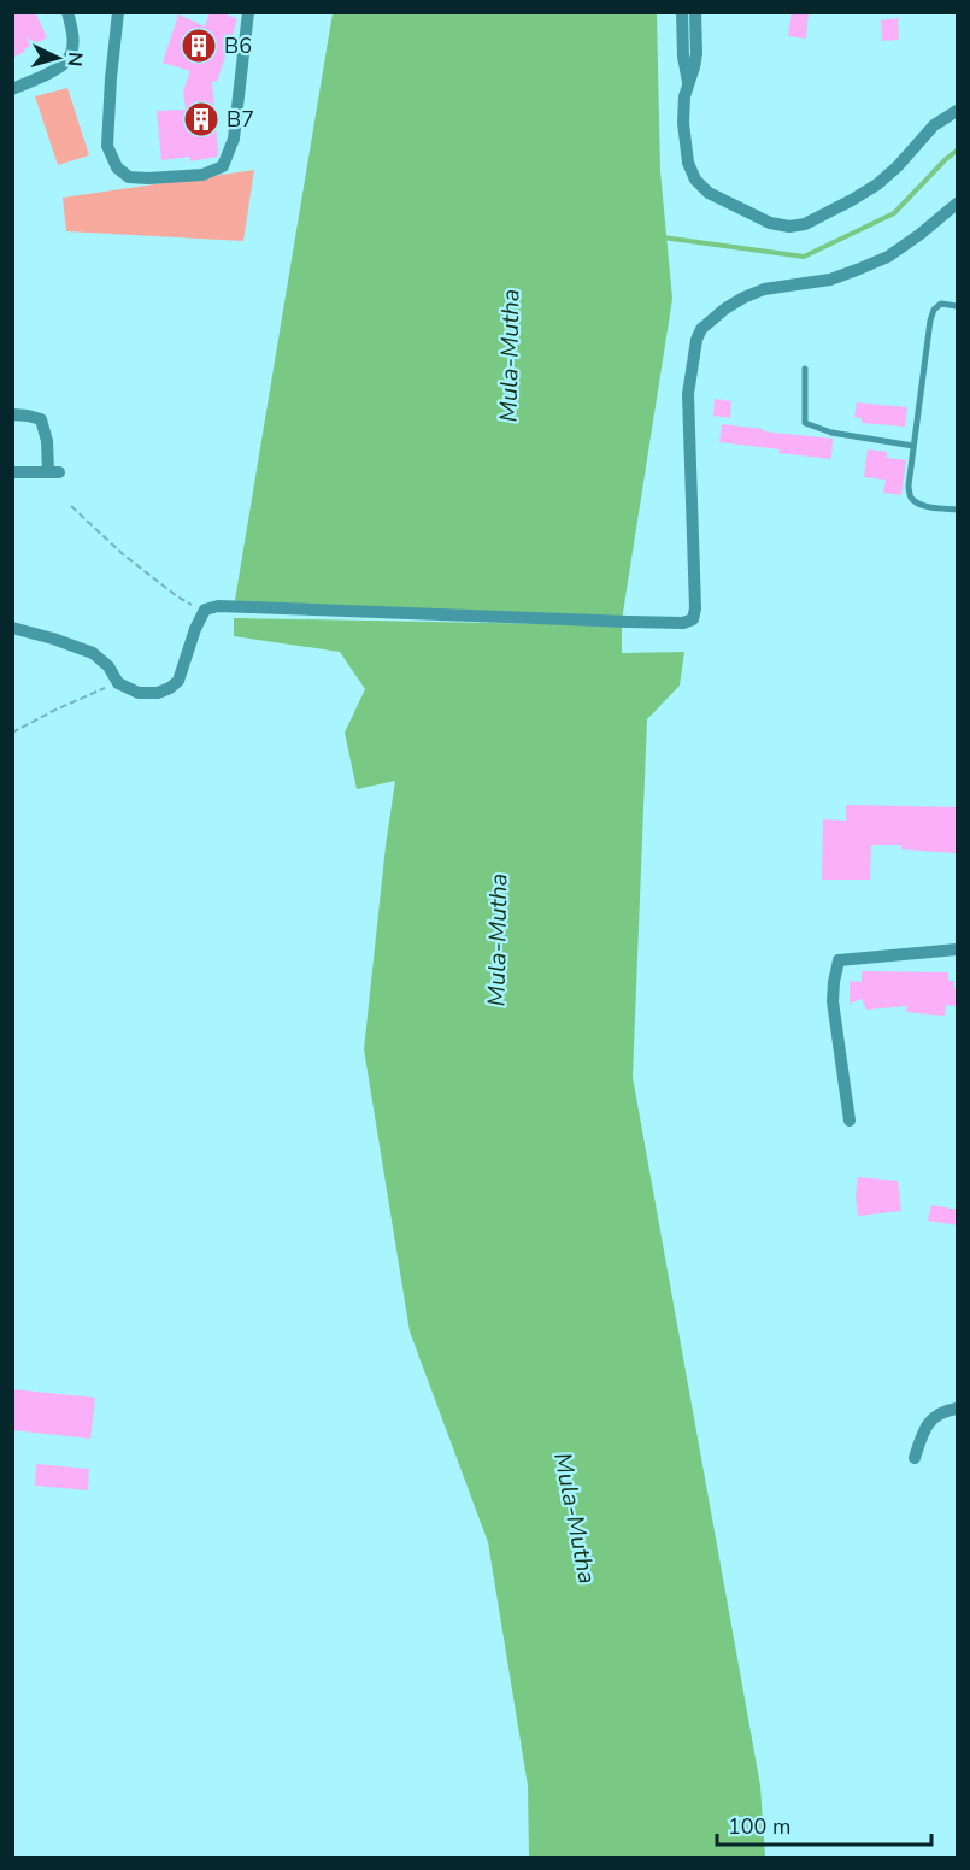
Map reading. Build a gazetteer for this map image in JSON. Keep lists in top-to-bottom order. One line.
{"water":["Mula-Mutha"],"places":{"building":["B6","B7"]},"scale_bar":"100 m","north":"right"}
